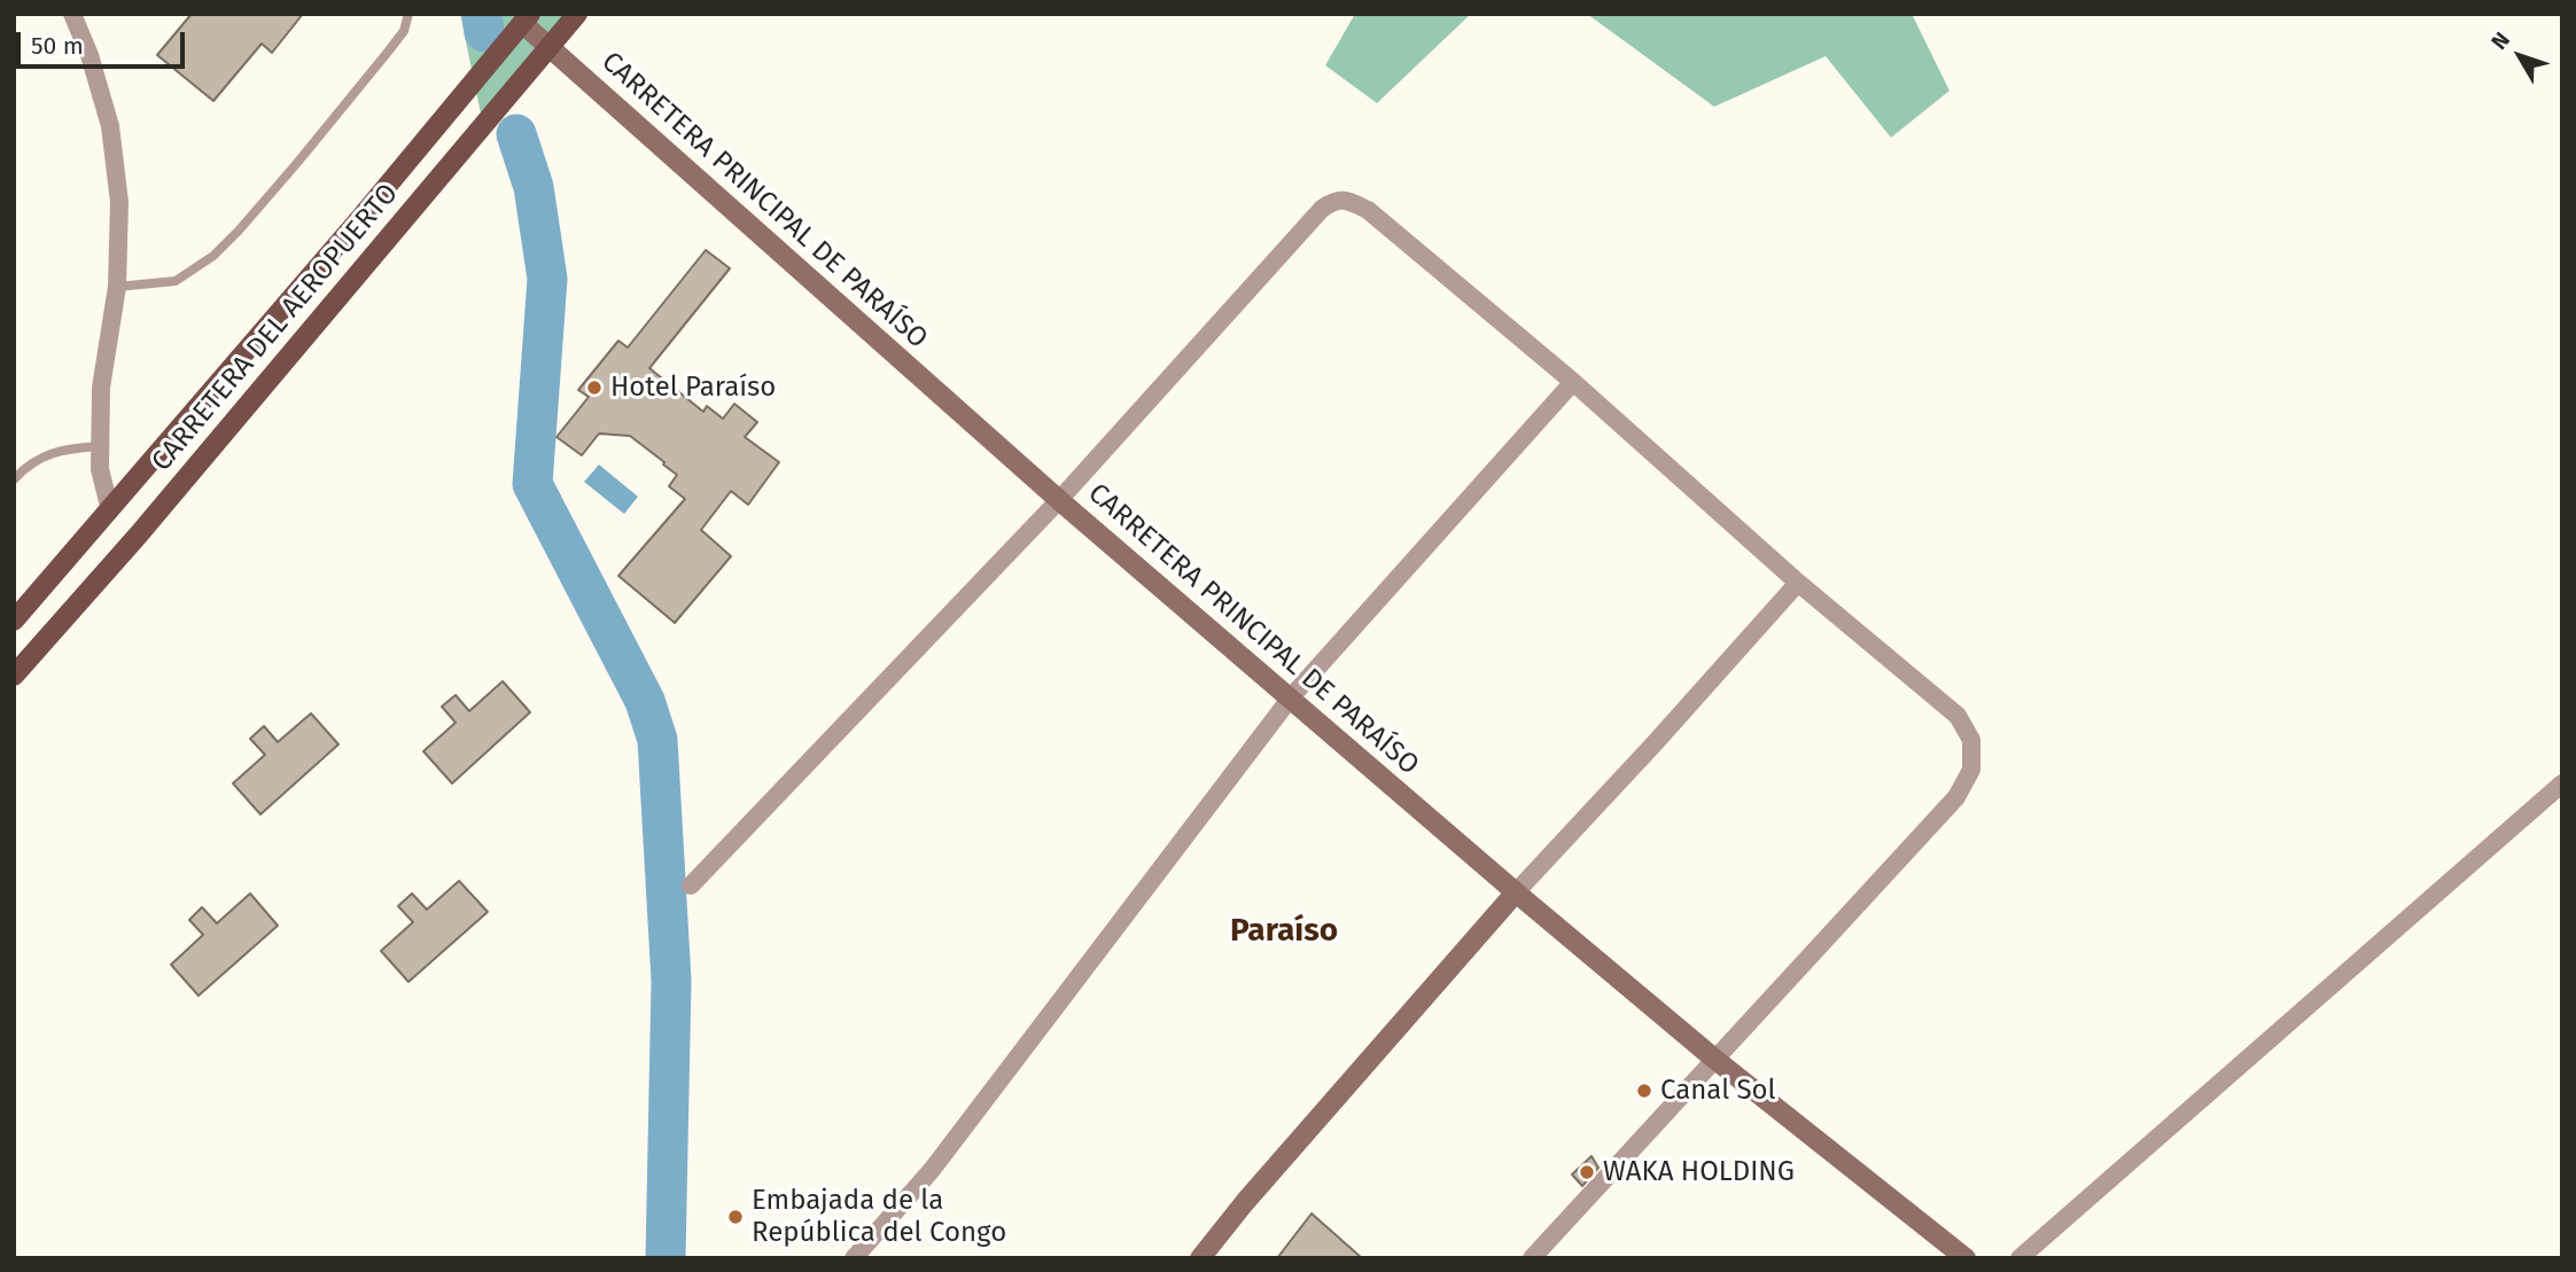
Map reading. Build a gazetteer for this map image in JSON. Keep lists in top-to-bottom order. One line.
{"streets":{"main road":["CARRETERA DEL AEROPUERTO"],"street":["CARRETERA PRINCIPAL DE PARAÍSO"]},"crossings":[["CARRETERA PRINCIPAL DE PARAÍSO","CARRETERA DEL AEROPUERTO"]],"districts":["Paraíso"],"places":["Hotel Paraíso","Canal Sol","WAKA HOLDING","Embajada de la República del Congo"],"scale_bar":"50 m","north":"top left"}
